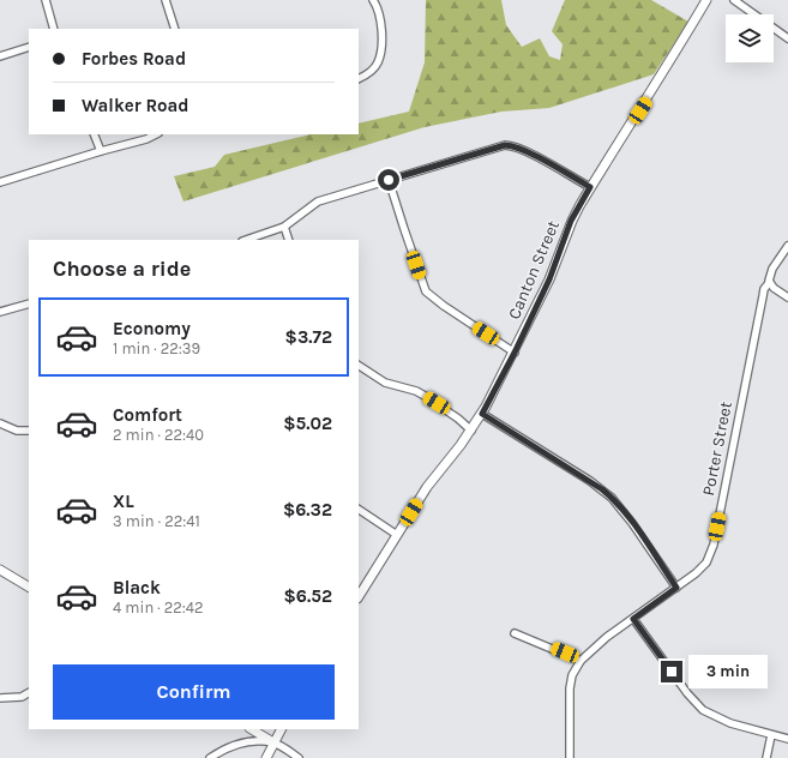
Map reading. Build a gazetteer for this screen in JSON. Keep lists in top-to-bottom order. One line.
{"streets":{"main road":["Canton Street"],"street":["Porter Street"]},"page":{"banner":["Forbes Road","Walker Road"],"heading":"Choose a ride","list":[{"name":"Economy","note":"1 min · 22:39","value":"$3.72"},{"name":"Comfort","note":"2 min · 22:40","value":"$5.02"},{"name":"XL","note":"3 min · 22:41","value":"$6.32"},{"name":"Black","note":"4 min · 22:42","value":"$6.52"}],"bubble":"3 min","buttons":"Confirm"}}
